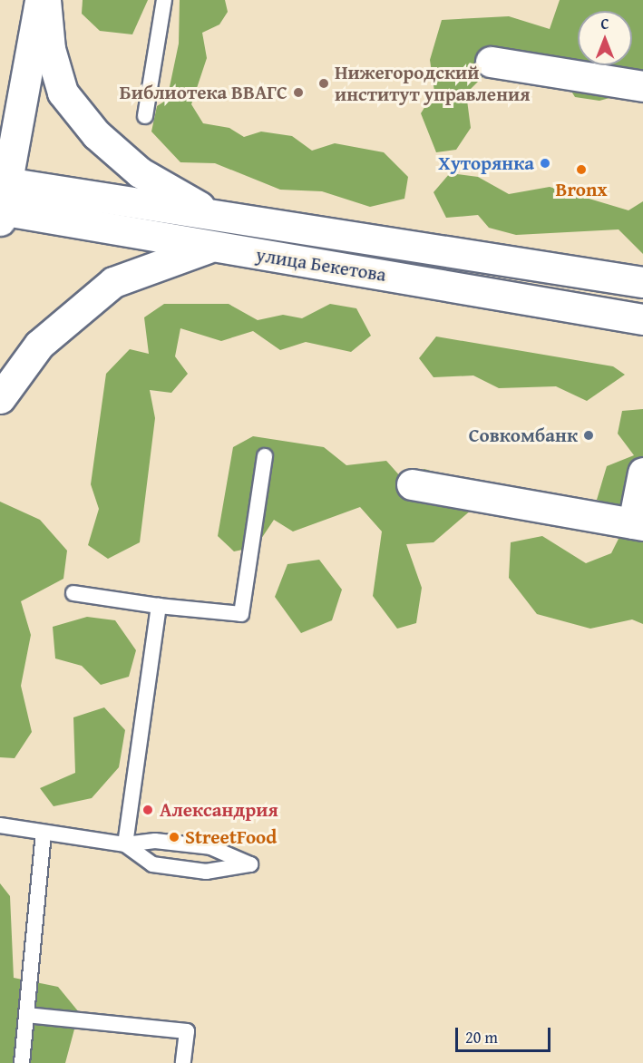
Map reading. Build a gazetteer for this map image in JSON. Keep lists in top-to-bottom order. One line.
{"streets":{"main road":["улица Бекетова"]},"places":["Нижегородский институт управления","Библиотека ВВАГС","Хуторянка","Bronx","Совкомбанк","Александрия","StreetFood"],"scale_bar":"20 m","north":"top"}
